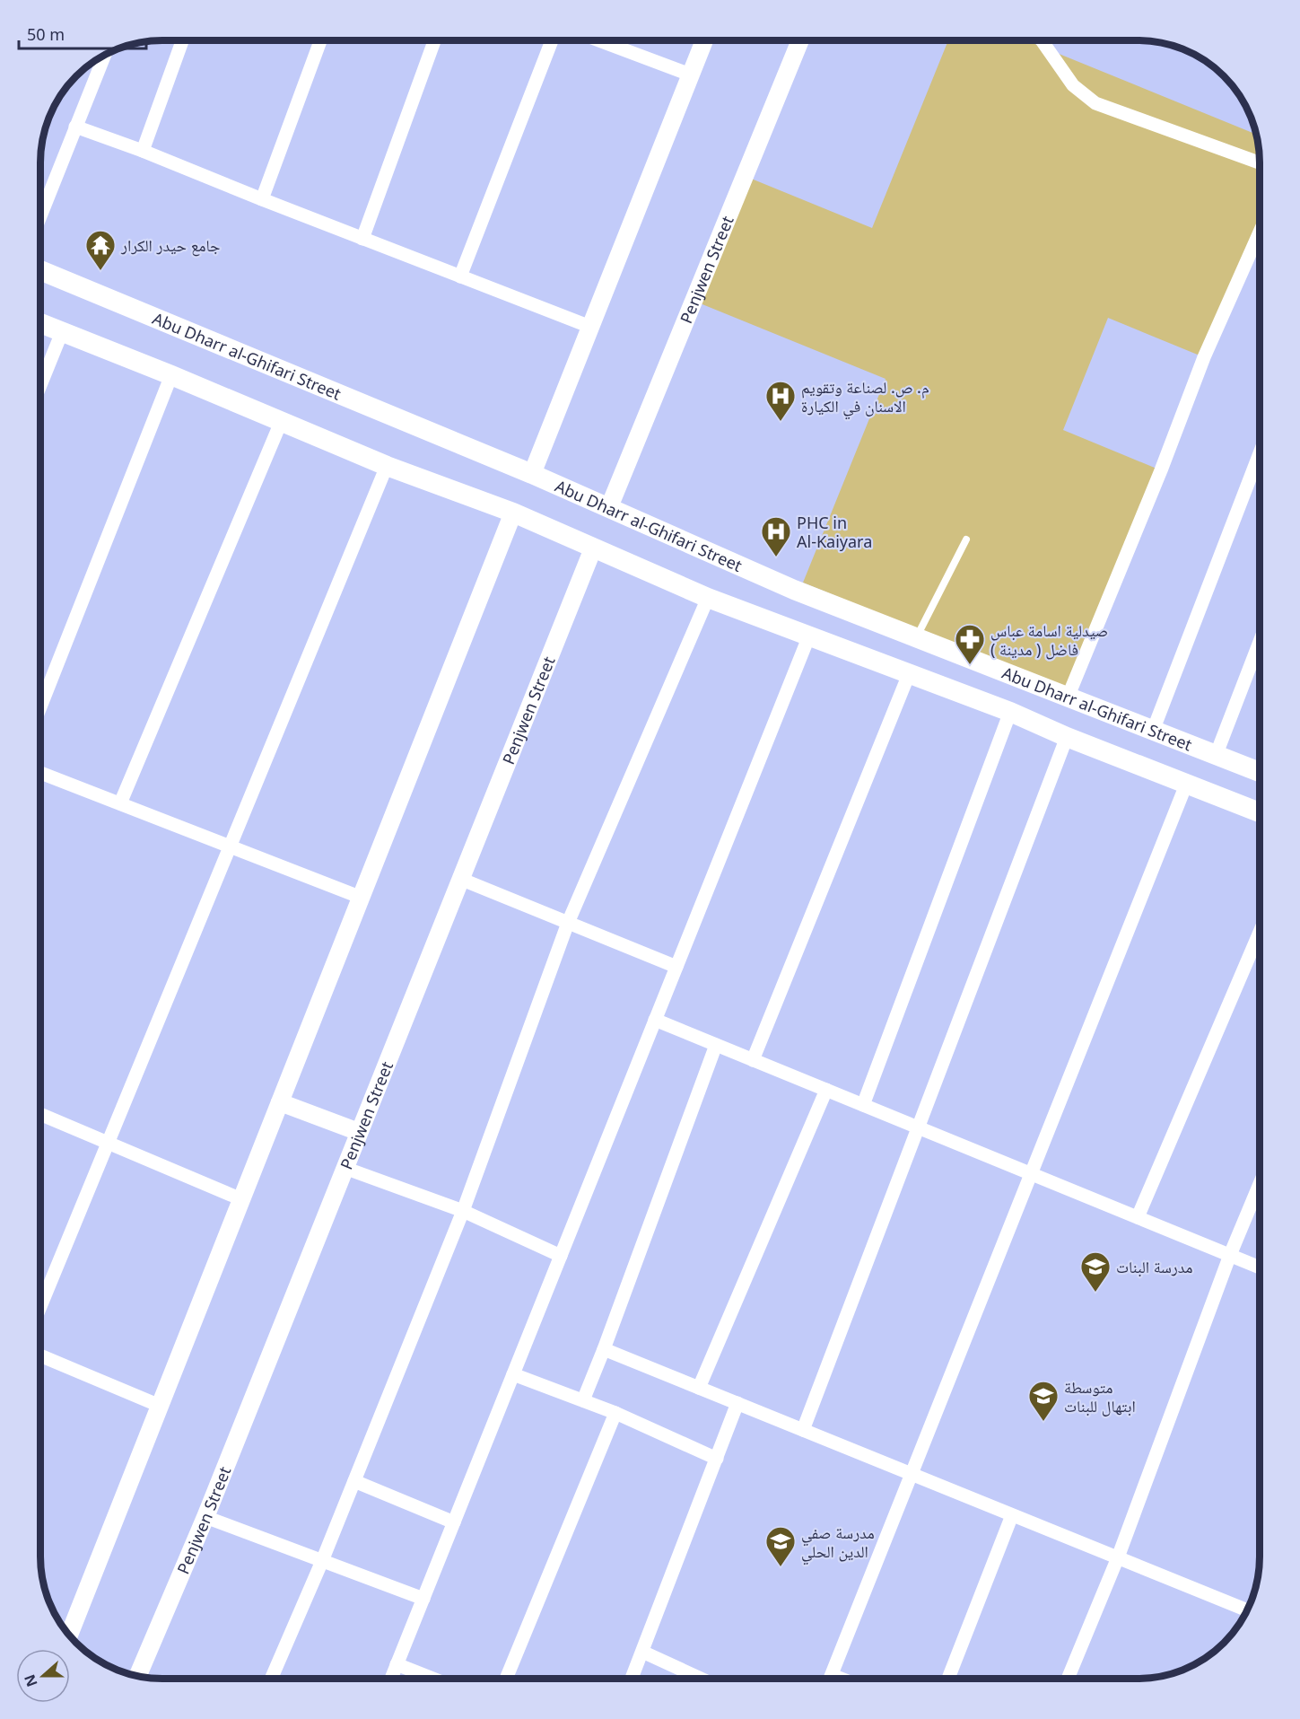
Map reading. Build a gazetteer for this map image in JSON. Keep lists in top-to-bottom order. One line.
{"streets":{"main road":["Abu Dharr al-Ghifari Street"],"street":["Penjwen Street"]},"crossings":[["Penjwen Street","Abu Dharr al-Ghifari Street"]],"places":{"temple":["جامع حيدر الكرار"],"hospital":["م. ص. لصناعة وتقويم الاسنان في الكيارة","PHC in Al-Kaiyara"],"pharmacy":["صيدلية اسامة عباس فاضل ( مدينة )"],"school or university":["مدرسة البنات","متوسطة ابتهال للبنات","مدرسة صفي الدين الحلي"]},"scale_bar":"50 m","north":"left"}
